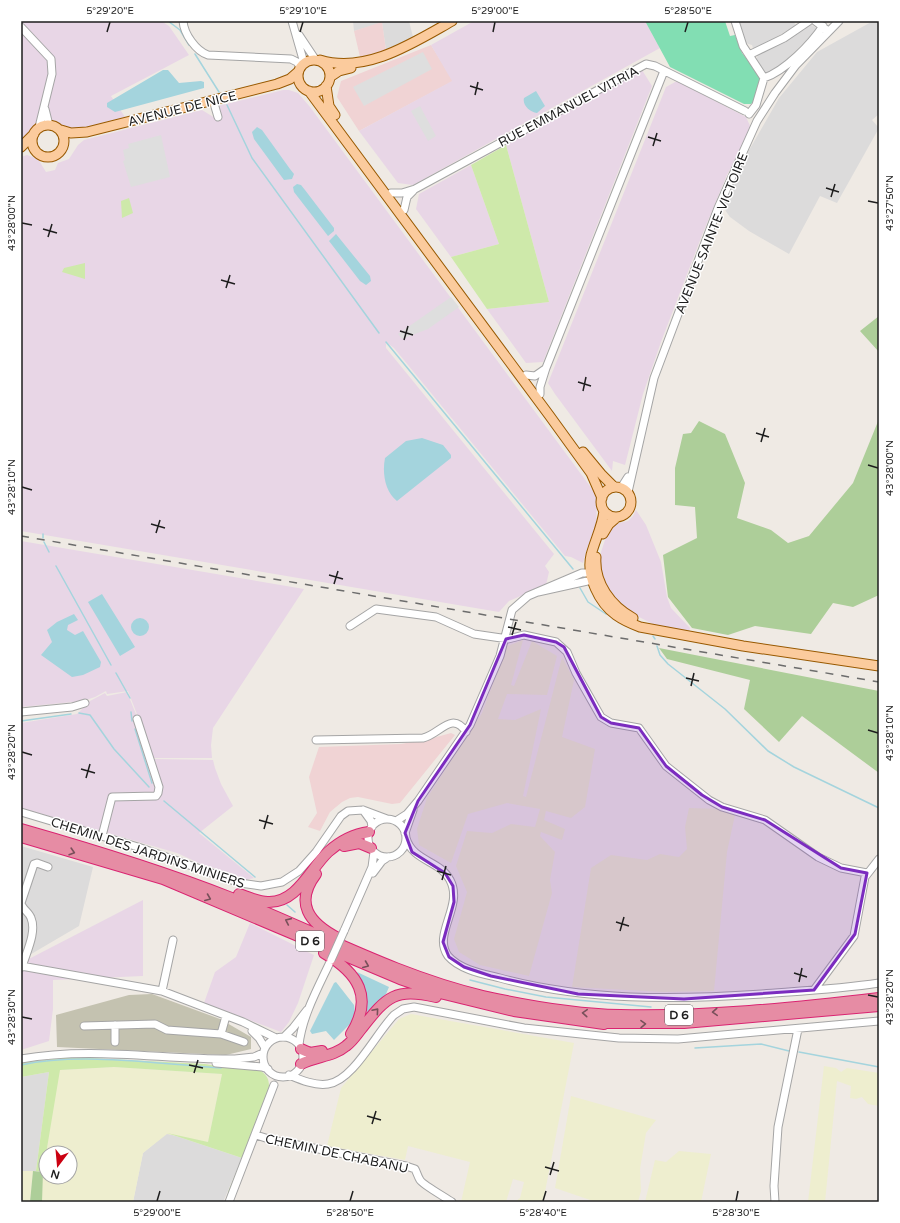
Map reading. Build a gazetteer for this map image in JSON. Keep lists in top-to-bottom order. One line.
{"streets":{"highway":["D 6"],"main road":["AVENUE DE NICE"],"street":["RUE EMMANUEL VITRIA","AVENUE SAINTE-VICTOIRE","CHEMIN DES JARDINS MINIERS","CHEMIN DE CHABANU"]},"north":"bottom","coordinates":["5°29'20\"E","5°29'10\"E","5°29'00\"E","5°28'50\"E","43°27'50\"N","43°28'00\"N","43°28'10\"N","43°28'20\"N","43°28'30\"N","5°28'40\"E","5°28'30\"E"]}
